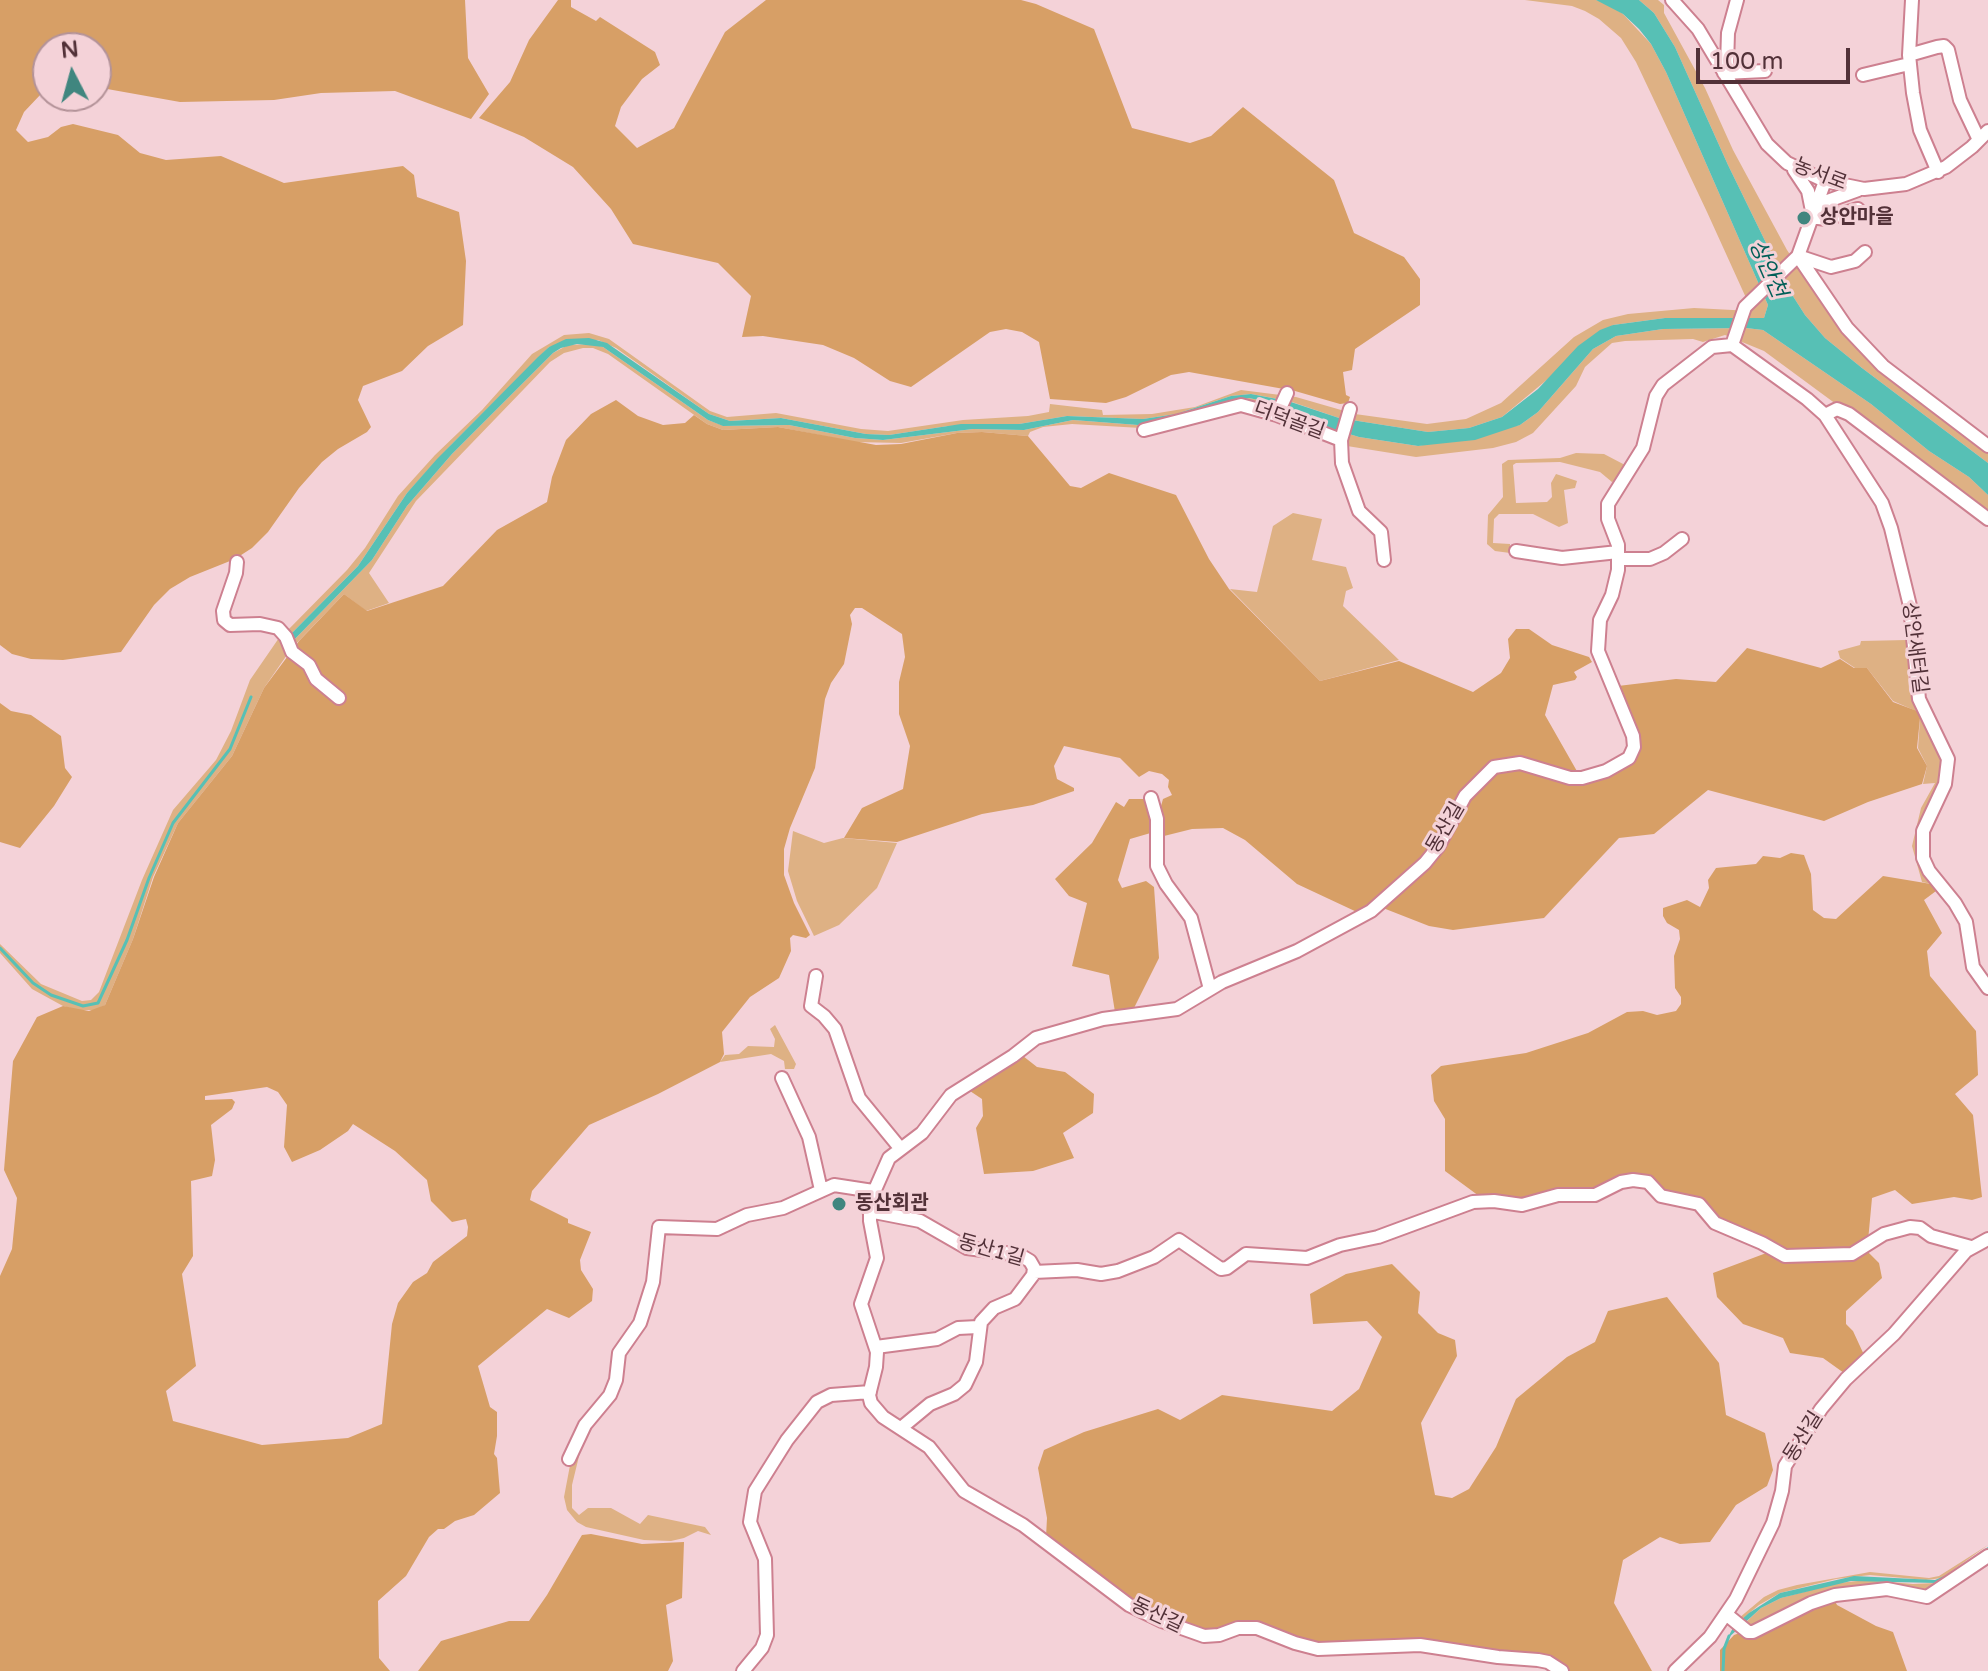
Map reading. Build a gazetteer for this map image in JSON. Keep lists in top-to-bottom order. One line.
{"streets":{"street":["농서로","더덕골길","상안새터길","동산길","동산1길"]},"crossings":[["상안새터길","동산길"],["동산길","동산1길"]],"water":["상안천"],"places":["상안마을","동산회관"],"scale_bar":"100 m","north":"top"}
